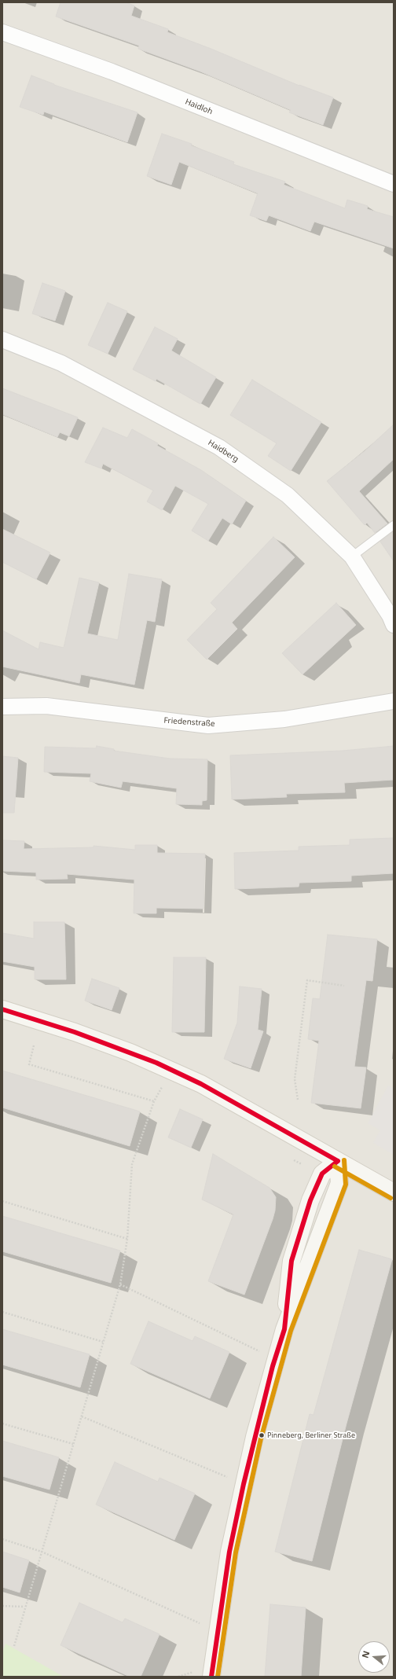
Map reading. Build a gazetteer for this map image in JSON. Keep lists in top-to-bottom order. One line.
{"streets":{"street":["Haidloh","Haidberg","Friedenstraße"]},"places":["Pinneberg, Berliner Straße"],"north":"left"}
